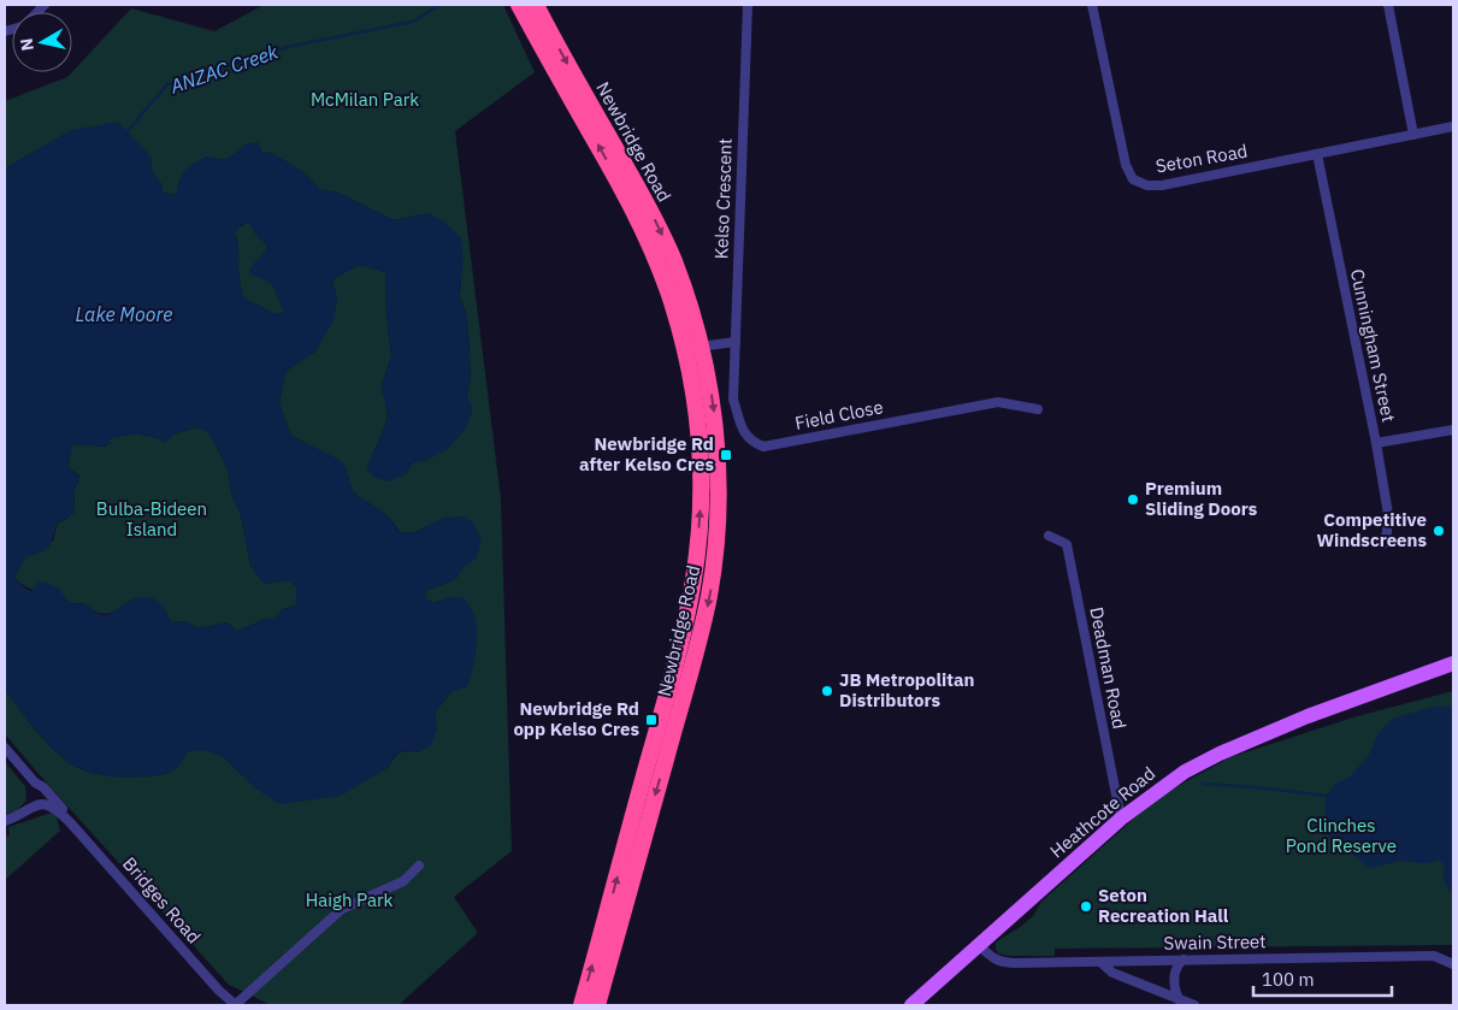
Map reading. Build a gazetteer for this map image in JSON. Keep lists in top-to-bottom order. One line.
{"streets":{"highway":["Newbridge Road"],"main road":["Heathcote Road"],"street":["Seton Road","Kelso Crescent","Cunningham Street","Field Close","Deadman Road","Bridges Road","Swain Street"]},"crossings":[["Seton Road","Cunningham Street"],["Kelso Crescent","Field Close"],["Deadman Road","Heathcote Road"],["Heathcote Road","Swain Street"]],"water":["ANZAC Creek","Lake Moore"],"parks":["McMilan Park","Bulba-Bideen Island","Clinches Pond Reserve","Haigh Park"],"places":{"transit":["Newbridge Rd after Kelso Cres","Newbridge Rd opp Kelso Cres"],"other":["Premium Sliding Doors","Competitive Windscreens","JB Metropolitan Distributors","Seton Recreation Hall"]},"scale_bar":"100 m","north":"left"}
